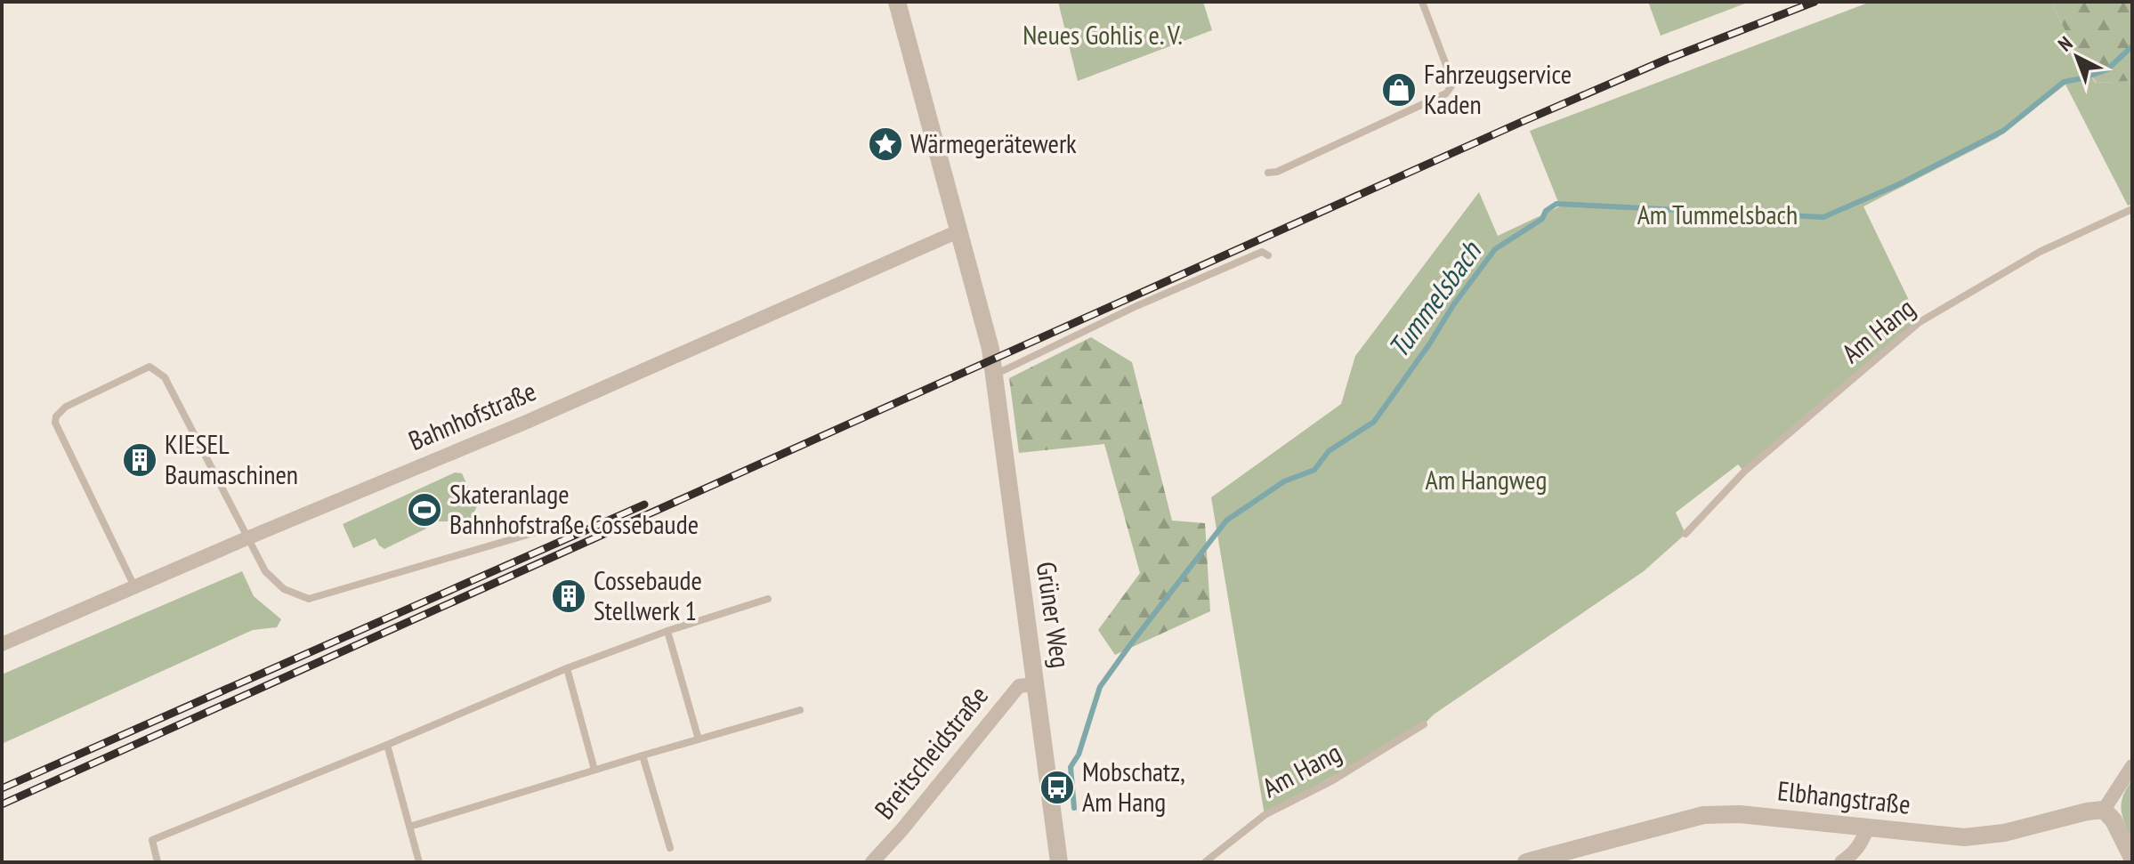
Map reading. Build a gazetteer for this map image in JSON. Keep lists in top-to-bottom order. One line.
{"streets":{"street":["Bahnhofstraße","Grüner Weg","Breitscheidstraße","Elbhangstraße"],"lane":["Am Hang"]},"crossings":[["Bahnhofstraße","Grüner Weg"],["Grüner Weg","Breitscheidstraße"]],"water":["Tummelsbach"],"parks":["Neues Gohlis e. V.","Am Tummelsbach","Am Hangweg"],"places":{"shop":["Fahrzeugservice Kaden"],"place":["Wärmegerätewerk"],"building":["KIESEL Baumaschinen","Cossebaude Stellwerk 1"],"sports":["Skateranlage Bahnhofstraße Cossebaude"],"bus stop":["Mobschatz, Am Hang"]},"north":"top left"}
